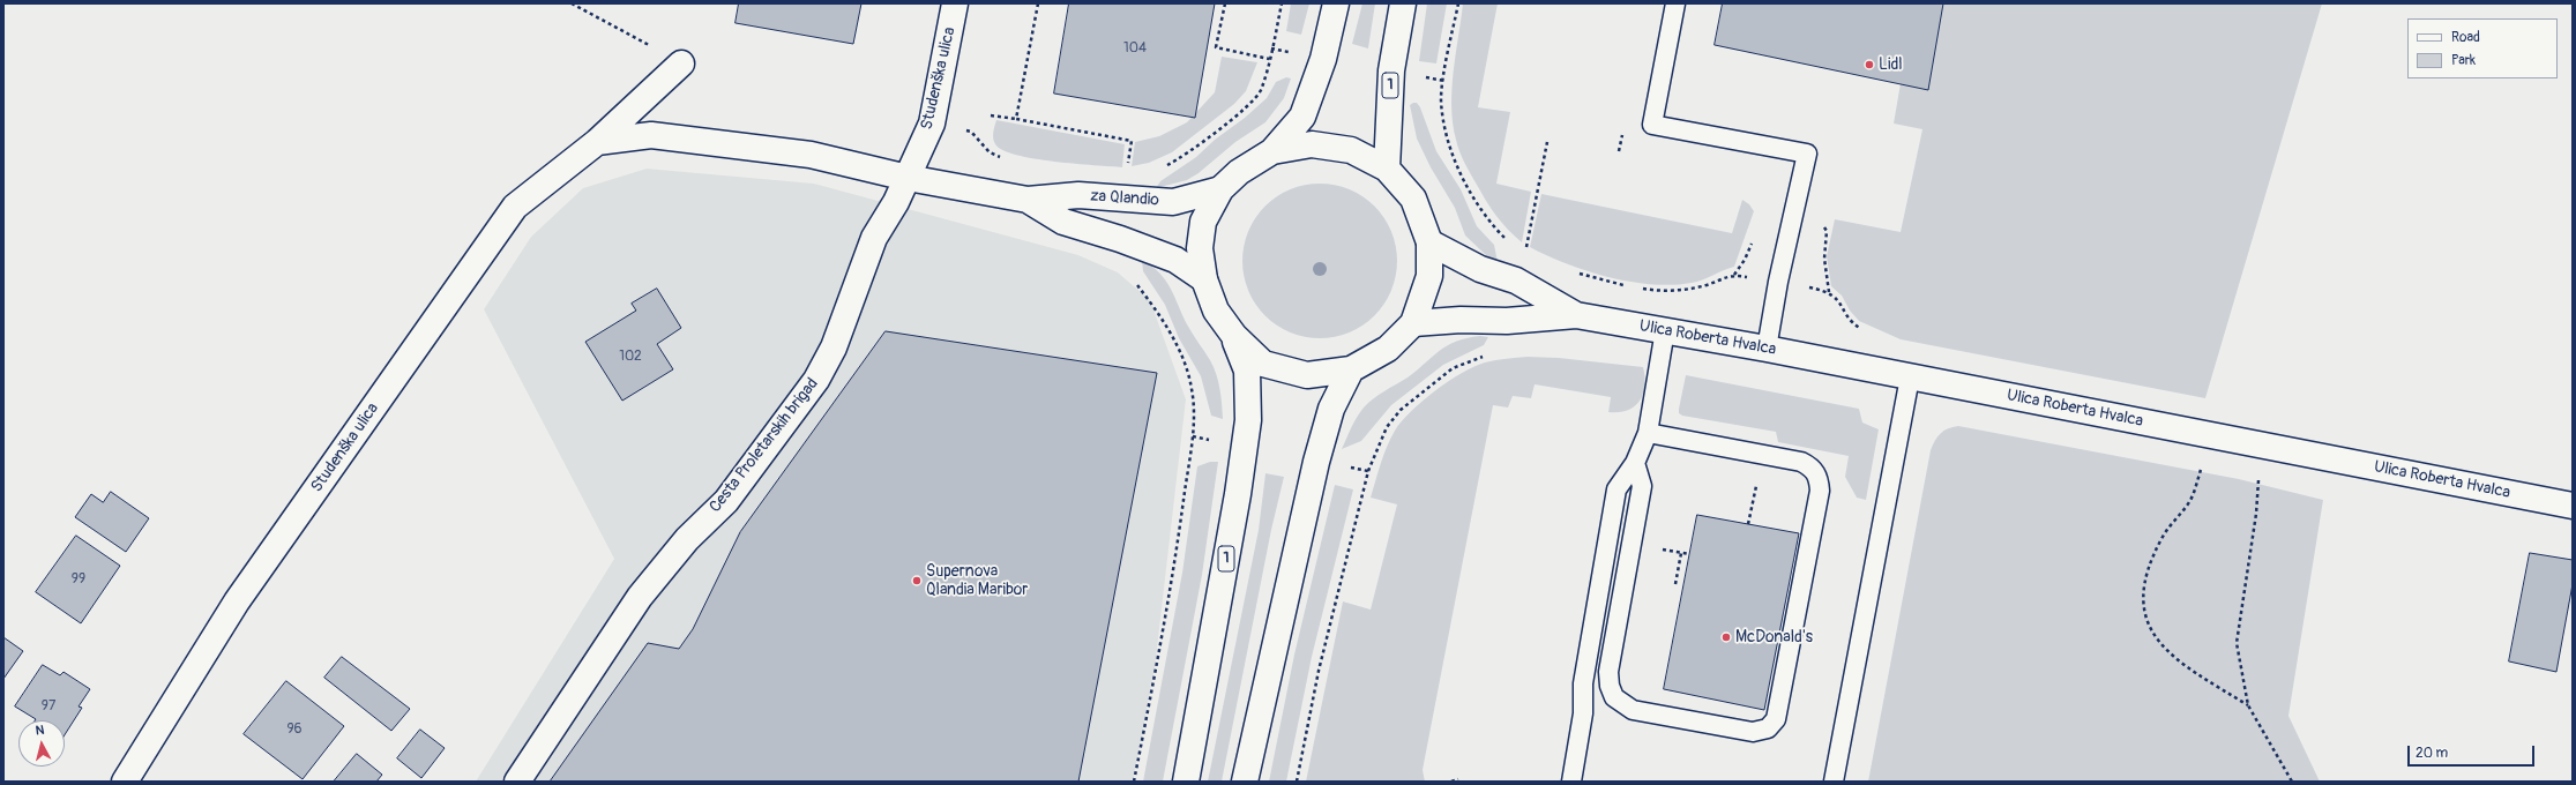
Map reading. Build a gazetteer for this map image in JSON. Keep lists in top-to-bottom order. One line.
{"streets":{"street":["Studenška ulica","1","za Qlandio","Ulica Roberta Hvalca","Cesta Proletarskih brigad"]},"crossings":[["Studenška ulica","za Qlandio"],["Studenška ulica","Cesta Proletarskih brigad"],["1","za Qlandio"],["za Qlandio","Cesta Proletarskih brigad"]],"places":["Lidl","Supernova Qlandia Maribor","McDonald's"],"house_numbers":["104","102","99","97","96"],"legend":["Road","Park"],"scale_bar":"20 m","north":"top"}
